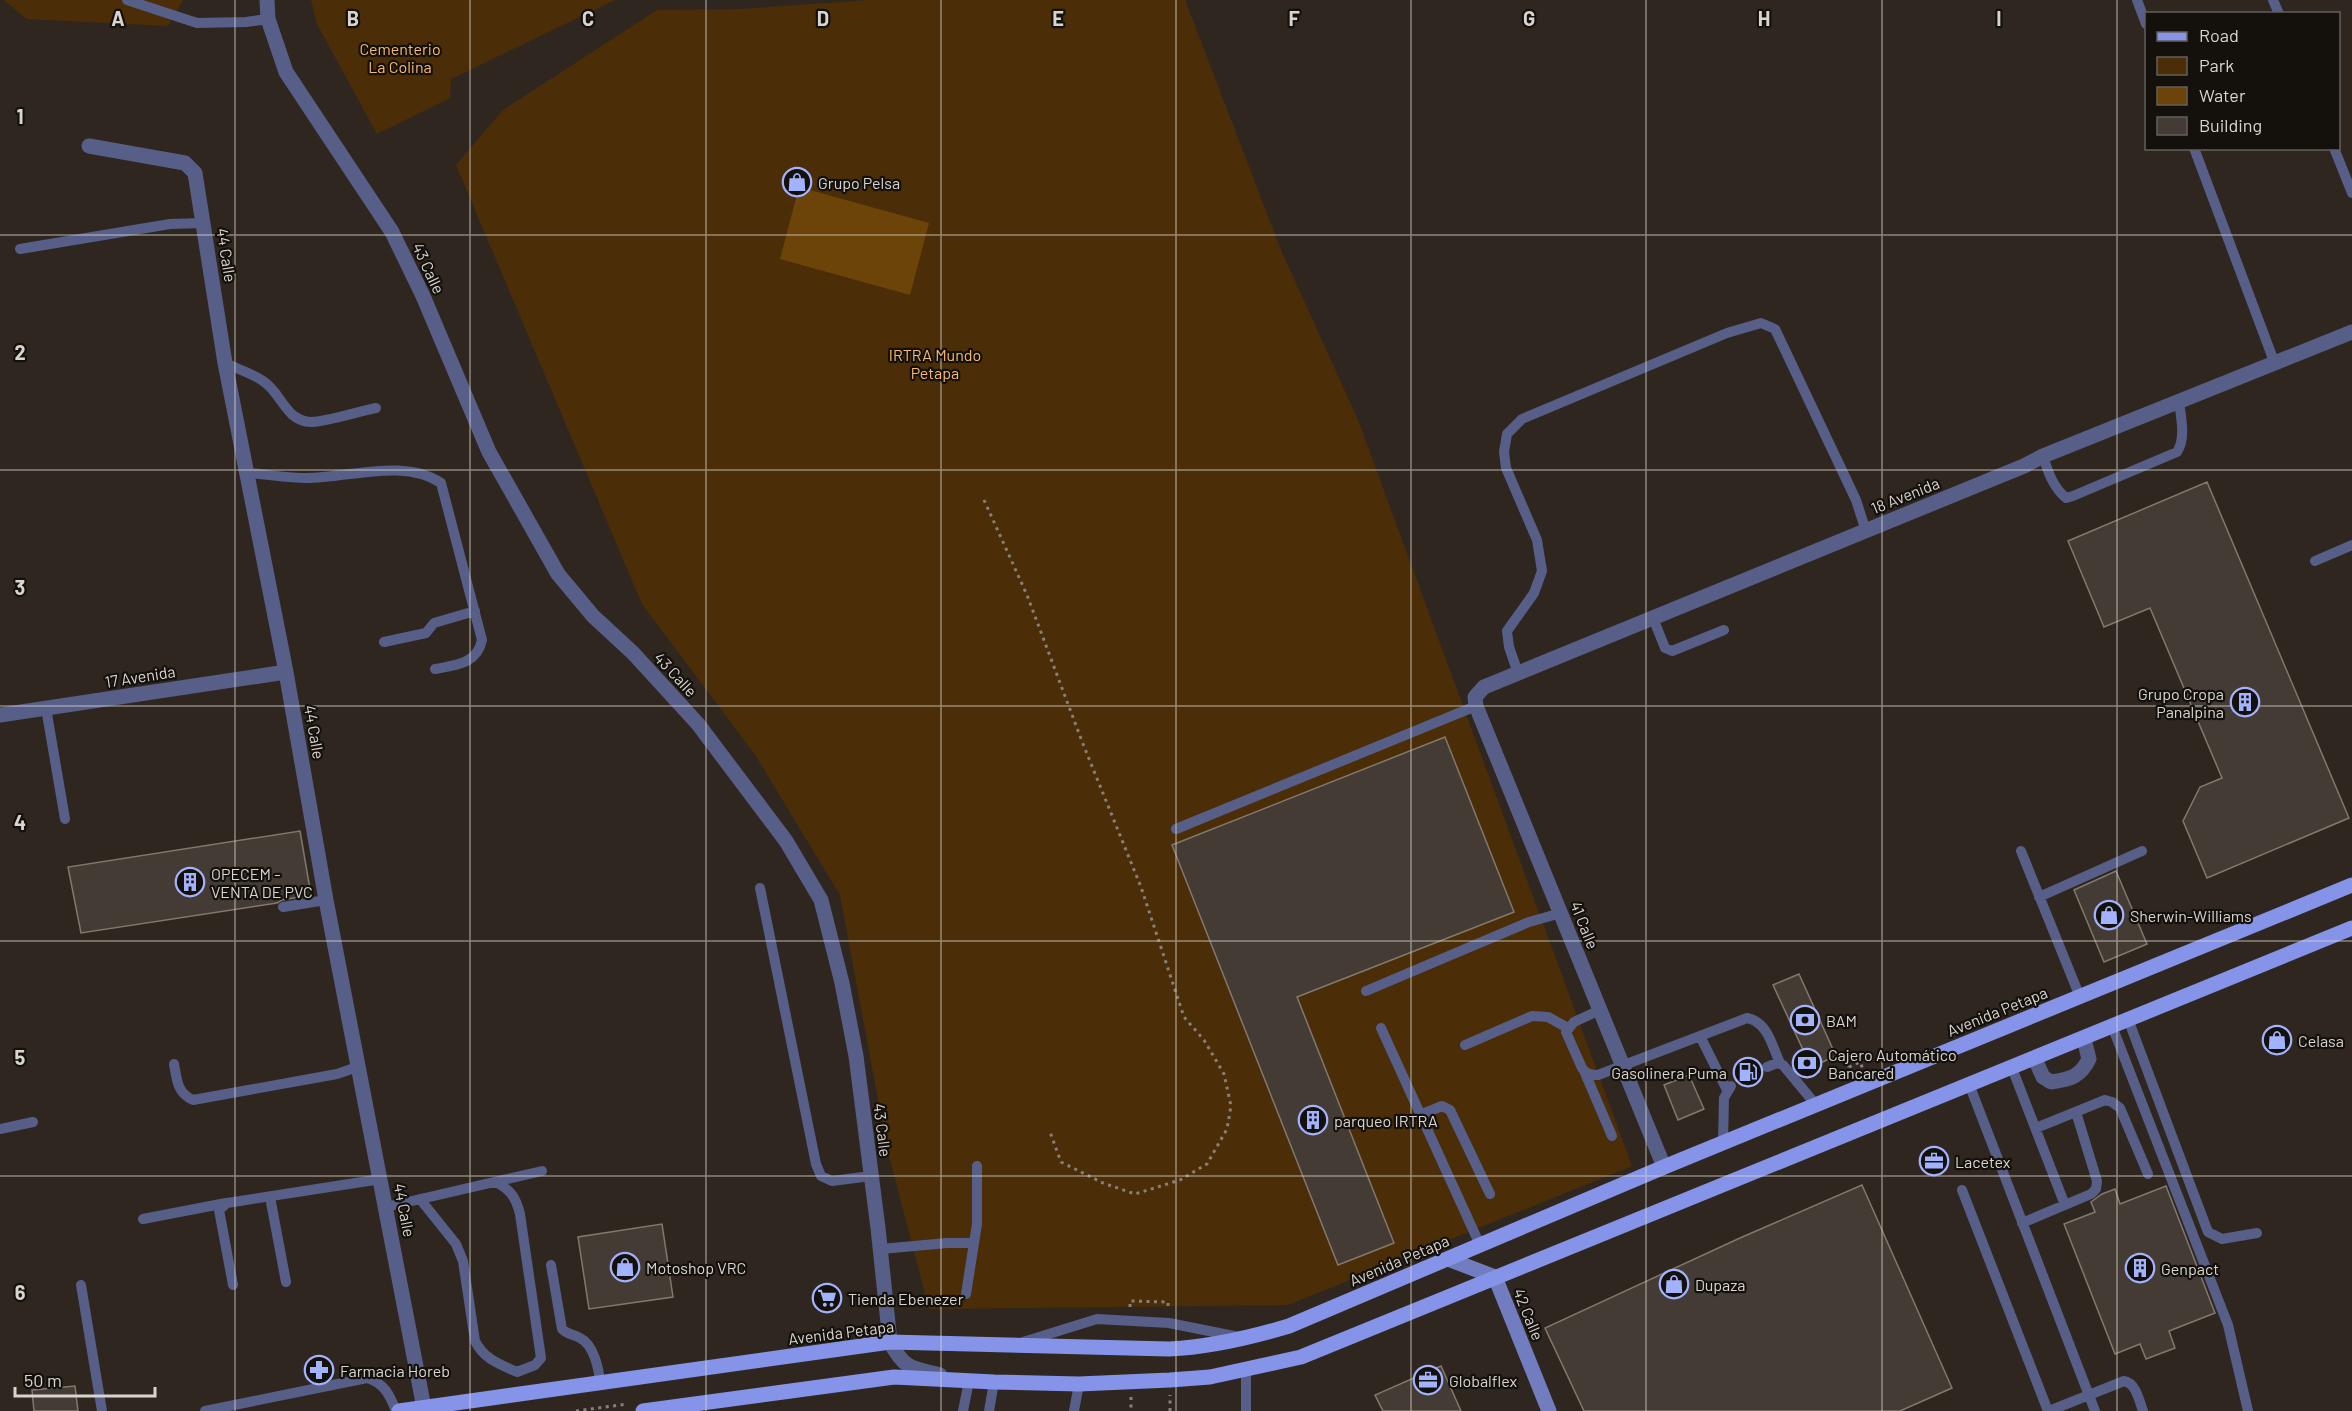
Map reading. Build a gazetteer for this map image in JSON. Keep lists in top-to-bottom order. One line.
{"streets":{"main road":["Avenida Petapa"],"street":["44 Calle","43 Calle","18 Avenida","17 Avenida","41 Calle","42 Calle"]},"crossings":[["44 Calle","17 Avenida"],["44 Calle","Avenida Petapa"],["43 Calle","Avenida Petapa"],["18 Avenida","41 Calle"],["41 Calle","Avenida Petapa"],["Avenida Petapa","42 Calle"]],"parks":["Cementerio La Colina","IRTRA Mundo Petapa"],"places":{"shop":["Grupo Pelsa","Sherwin-Williams","Celasa","Motoshop VRC","Dupaza"],"building":["Grupo Cropa Panalpina","OPECEM - VENTA DE PVC","parqueo IRTRA","Genpact"],"bank":["BAM","Cajero Automático Bancared"],"fuel station":["Gasolinera Puma"],"office":["Lacetex","Globalflex"],"supermarket":["Tienda Ebenezer"],"pharmacy":["Farmacia Horeb"]},"legend":["Road","Park","Water","Building"],"scale_bar":"50 m","grid":{"columns":["A","B","C","D","E","F","G","H","I"],"rows":["1","2","3","4","5","6"]}}
